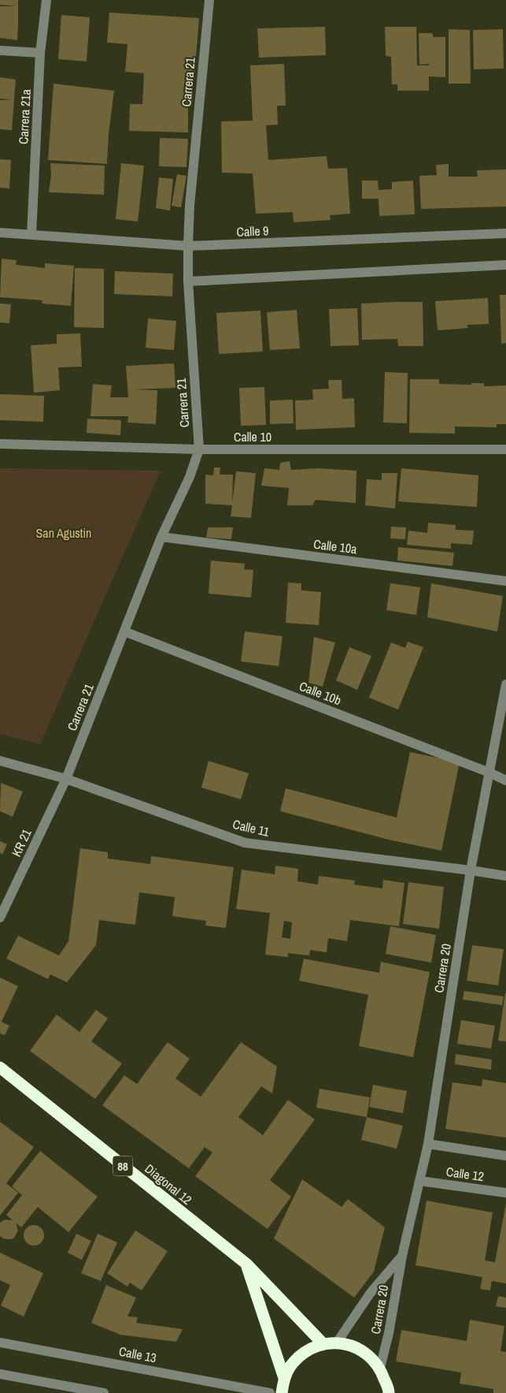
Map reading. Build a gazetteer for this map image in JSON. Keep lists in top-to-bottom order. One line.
{"streets":{"highway":["88","Diagonal 12"],"street":["Carrera 21","Carrera 21a","Calle 9","Calle 10","Calle 10a","Calle 10b","Calle 11","KR 21","Carrera 20","Calle 12","Calle 13"]},"crossings":[["Carrera 21","Calle 9"],["Carrera 21","Calle 10"],["Carrera 21","Calle 10a"],["Carrera 21","Calle 10b"],["Carrera 21","Calle 11"],["Carrera 21","KR 21"],["Carrera 21a","Calle 9"],["Calle 10b","Carrera 20"],["Calle 11","KR 21"],["Calle 11","Carrera 20"],["Carrera 20","Calle 12"]],"parks":["San Agustin"]}
